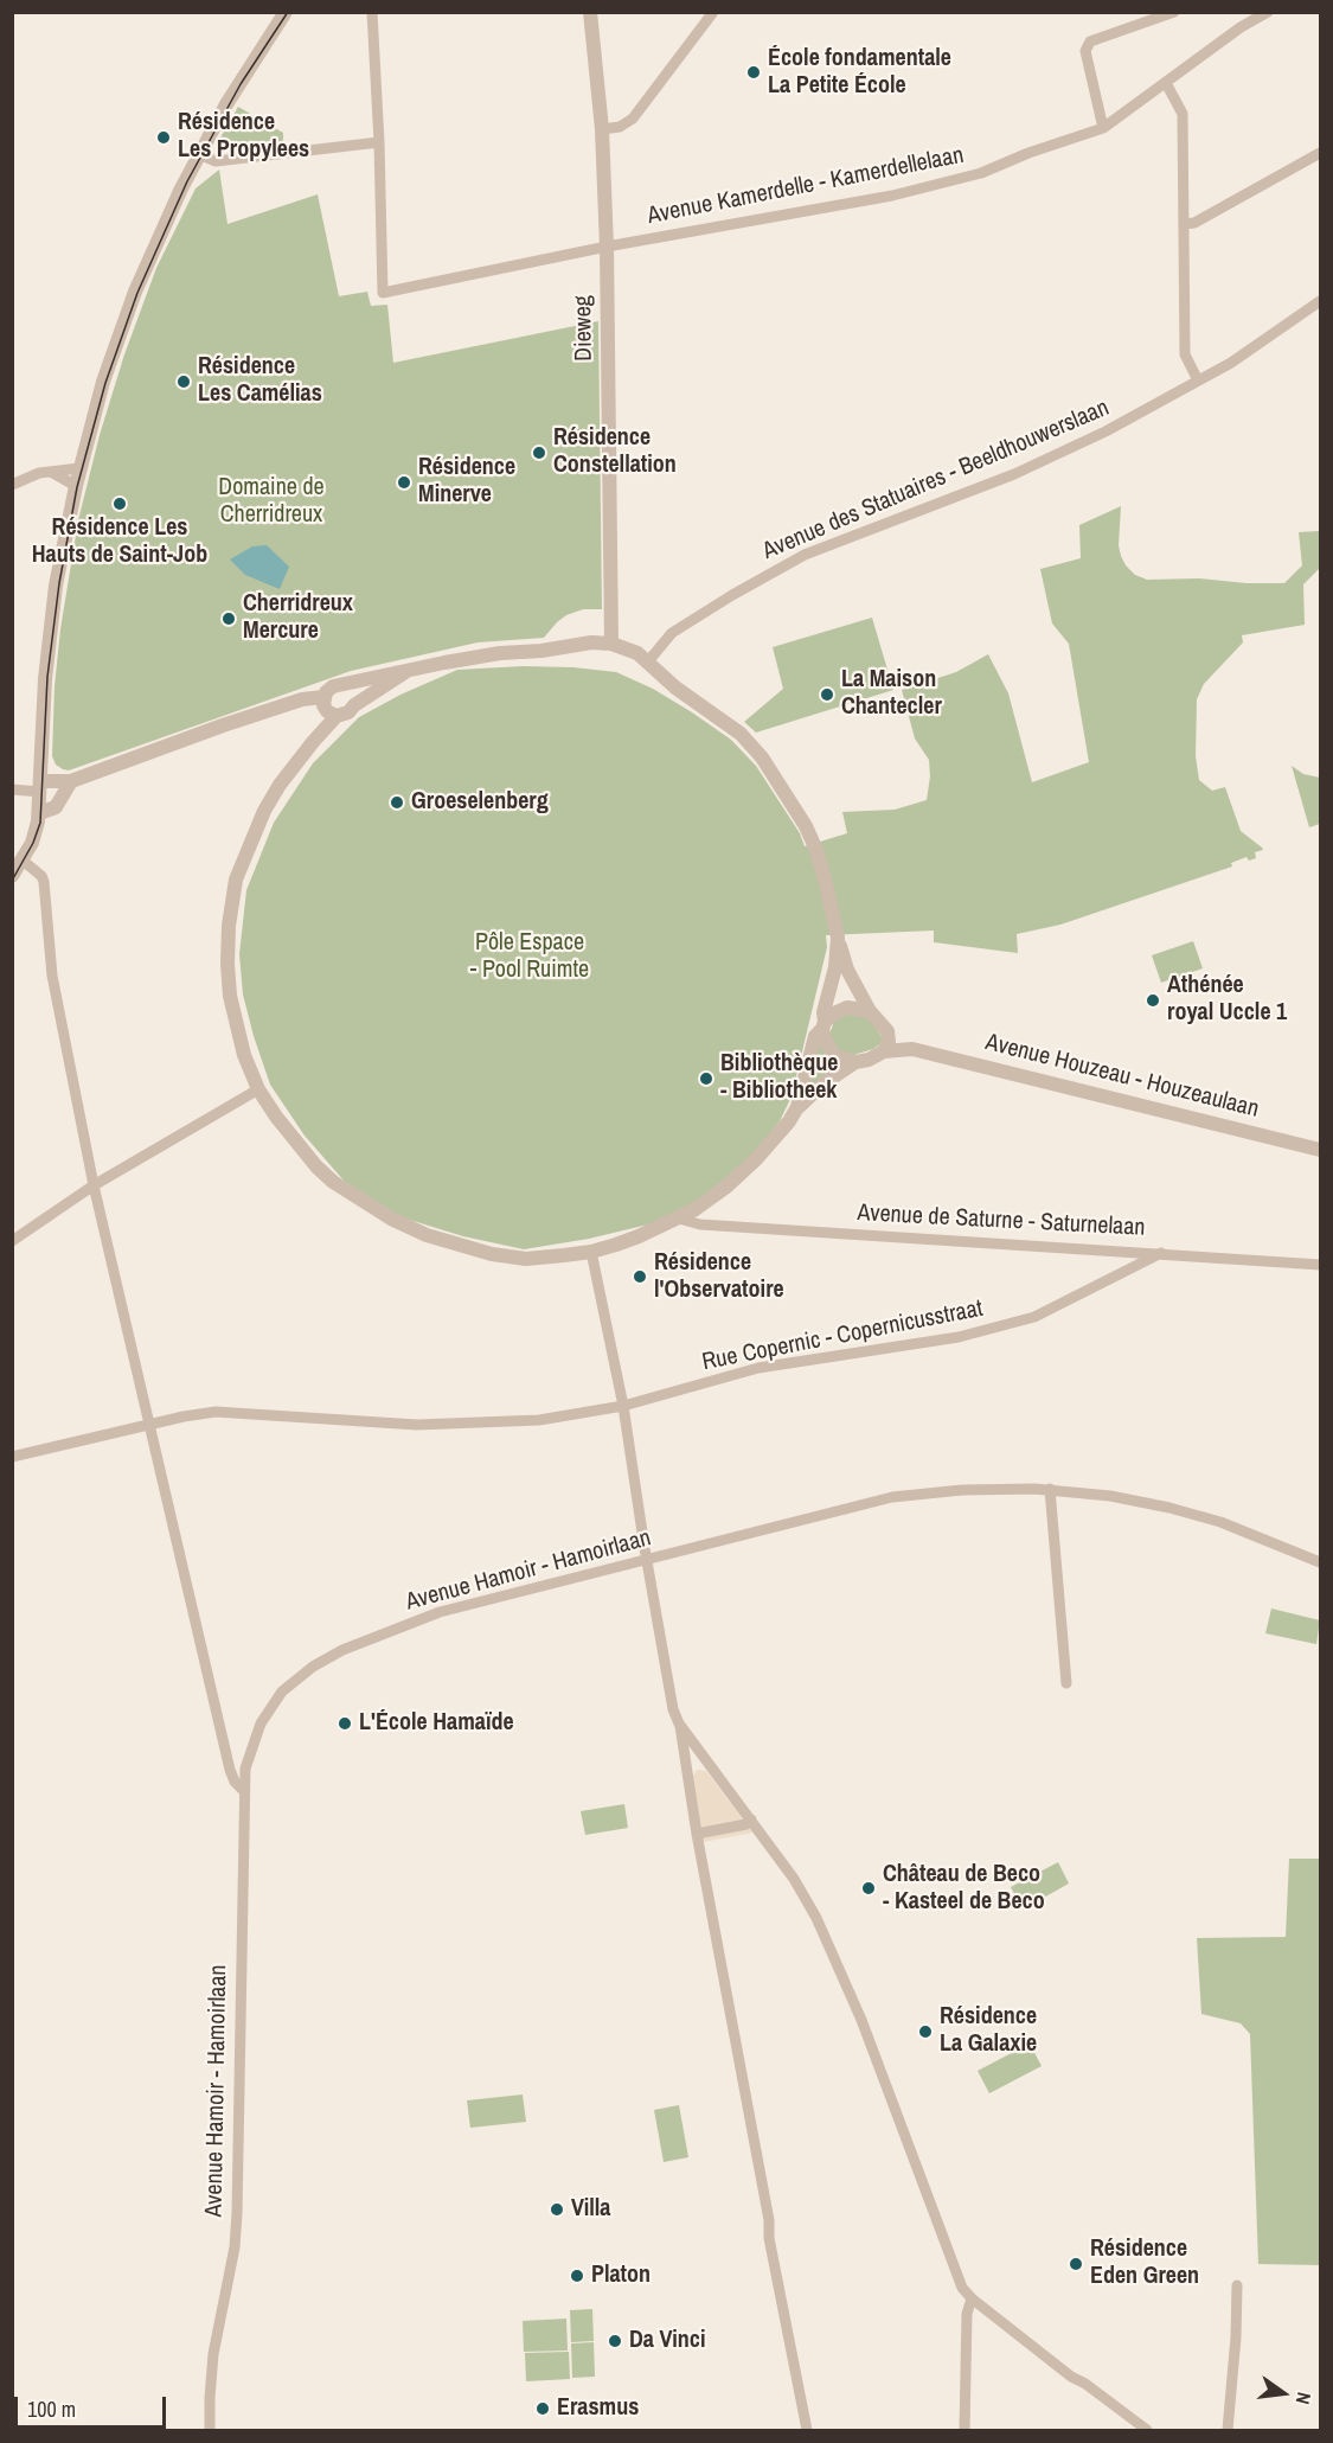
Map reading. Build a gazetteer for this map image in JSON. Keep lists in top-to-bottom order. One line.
{"streets":{"street":["Avenue Kamerdelle - Kamerdellelaan","Dieweg","Avenue des Statuaires - Beeldhouwerslaan","Avenue Houzeau - Houzeaulaan","Avenue de Saturne - Saturnelaan","Rue Copernic - Copernicusstraat","Avenue Hamoir - Hamoirlaan"]},"crossings":[["Avenue Kamerdelle - Kamerdellelaan","Dieweg"],["Avenue de Saturne - Saturnelaan","Rue Copernic - Copernicusstraat"]],"parks":["Domaine de Cherridreux","Pôle Espace - Pool Ruimte"],"places":["École fondamentale La Petite École","Résidence Les Propylees","Résidence Les Camélias","Résidence Constellation","Résidence Minerve","Résidence Les Hauts de Saint-Job","Cherridreux Mercure","La Maison Chantecler","Groeselenberg","Athénée royal Uccle 1","Bibliothèque - Bibliotheek","Résidence l'Observatoire","L'École Hamaïde","Château de Beco - Kasteel de Beco","Résidence La Galaxie","Villa","Résidence Eden Green","Platon","Da Vinci","Erasmus"],"scale_bar":"100 m","north":"right"}
